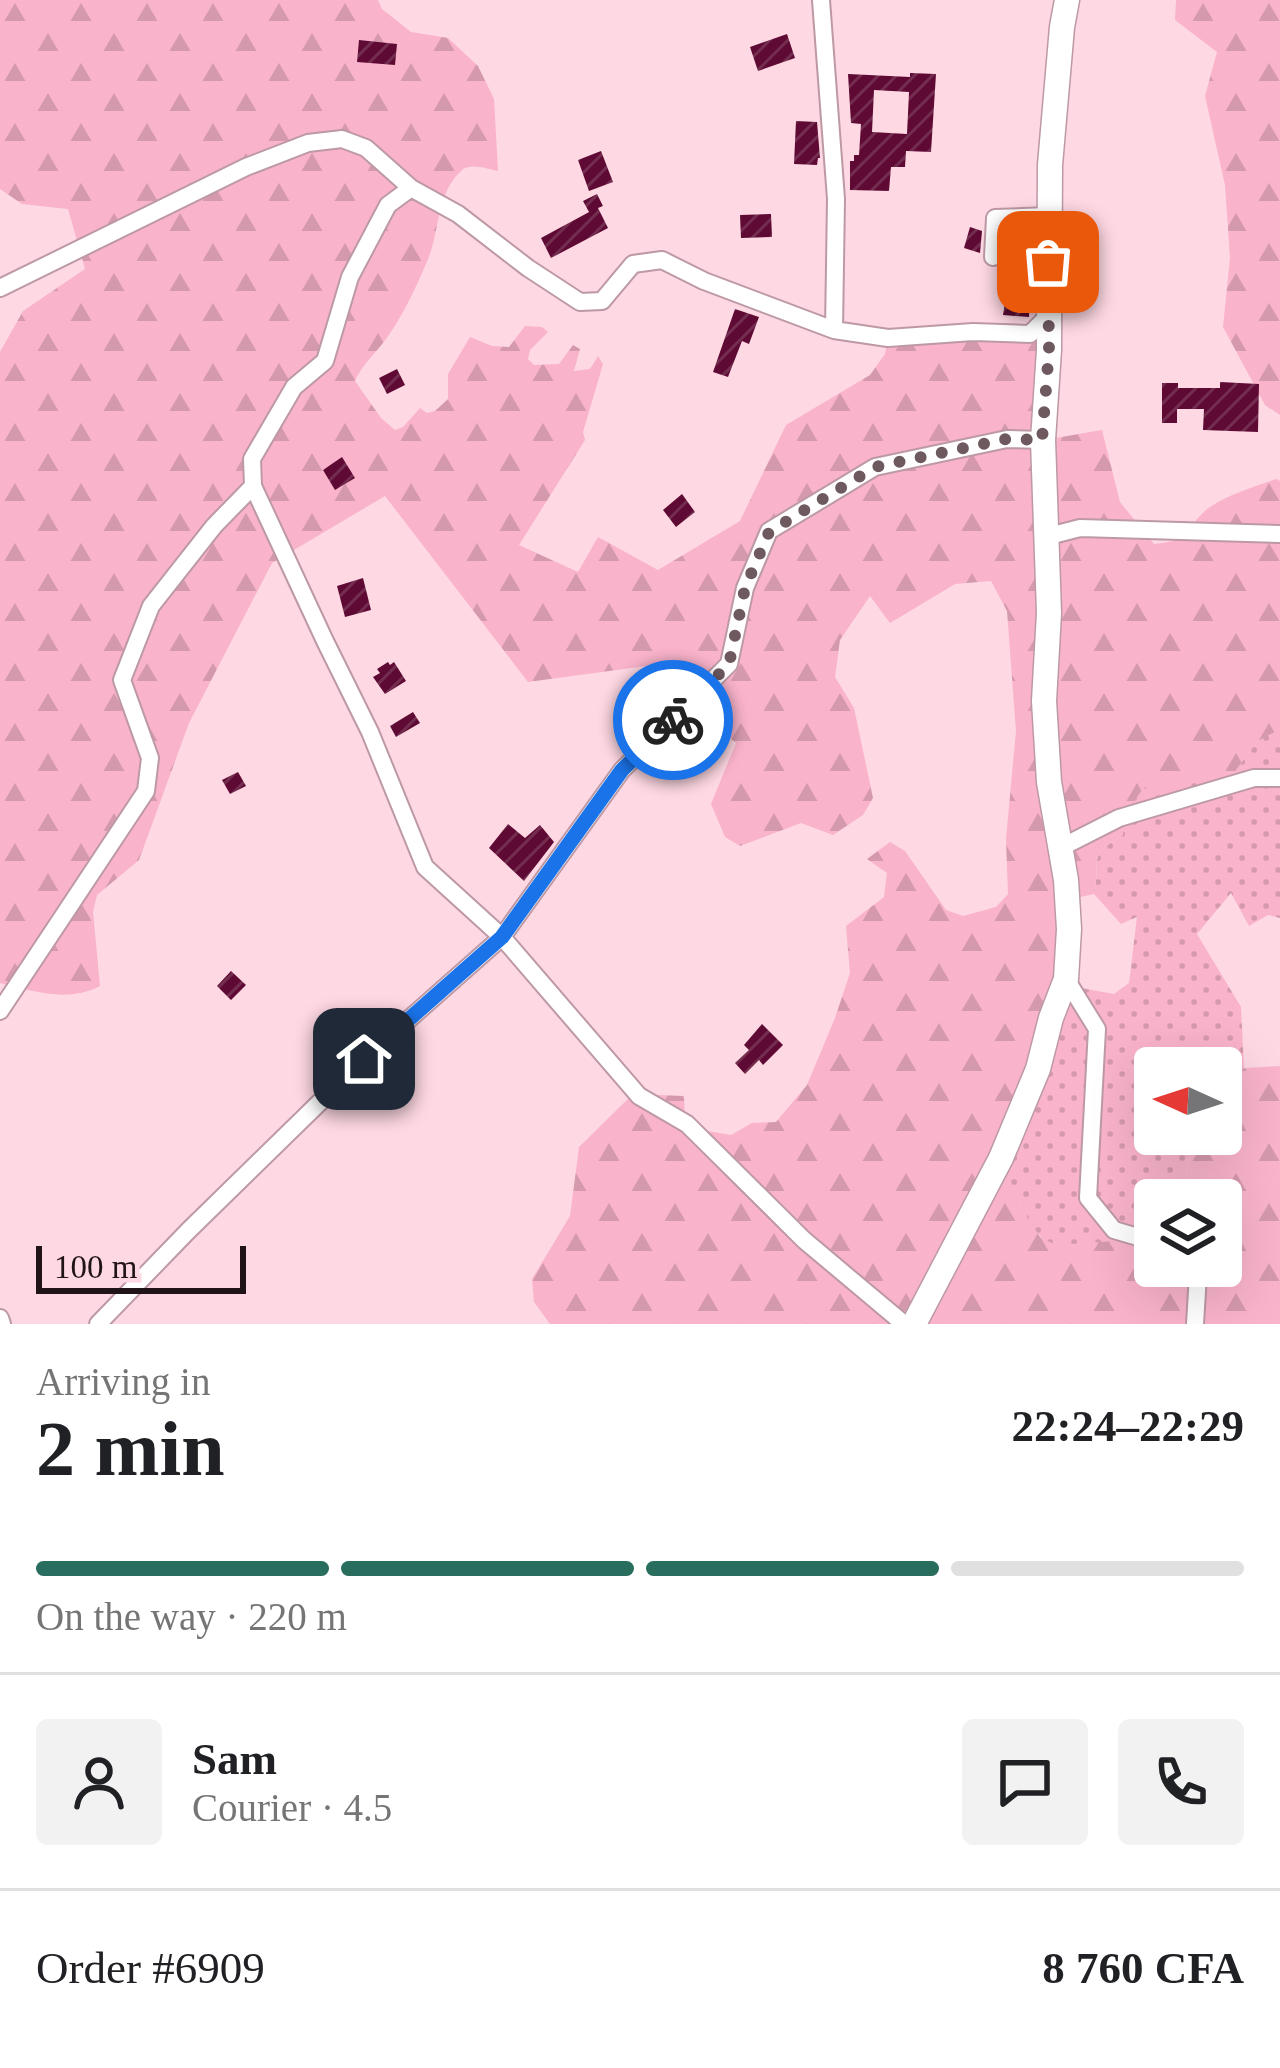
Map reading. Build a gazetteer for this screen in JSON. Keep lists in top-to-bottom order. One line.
{"scale_bar":"100 m","north":"left","page":{"scale":"100 m","heading":["2 min","Arriving in","22:24–22:29"],"panel":["Sam","Courier · 4.5","Order #6909","8 760 CFA"],"bar":"On the way · 220 m"}}
